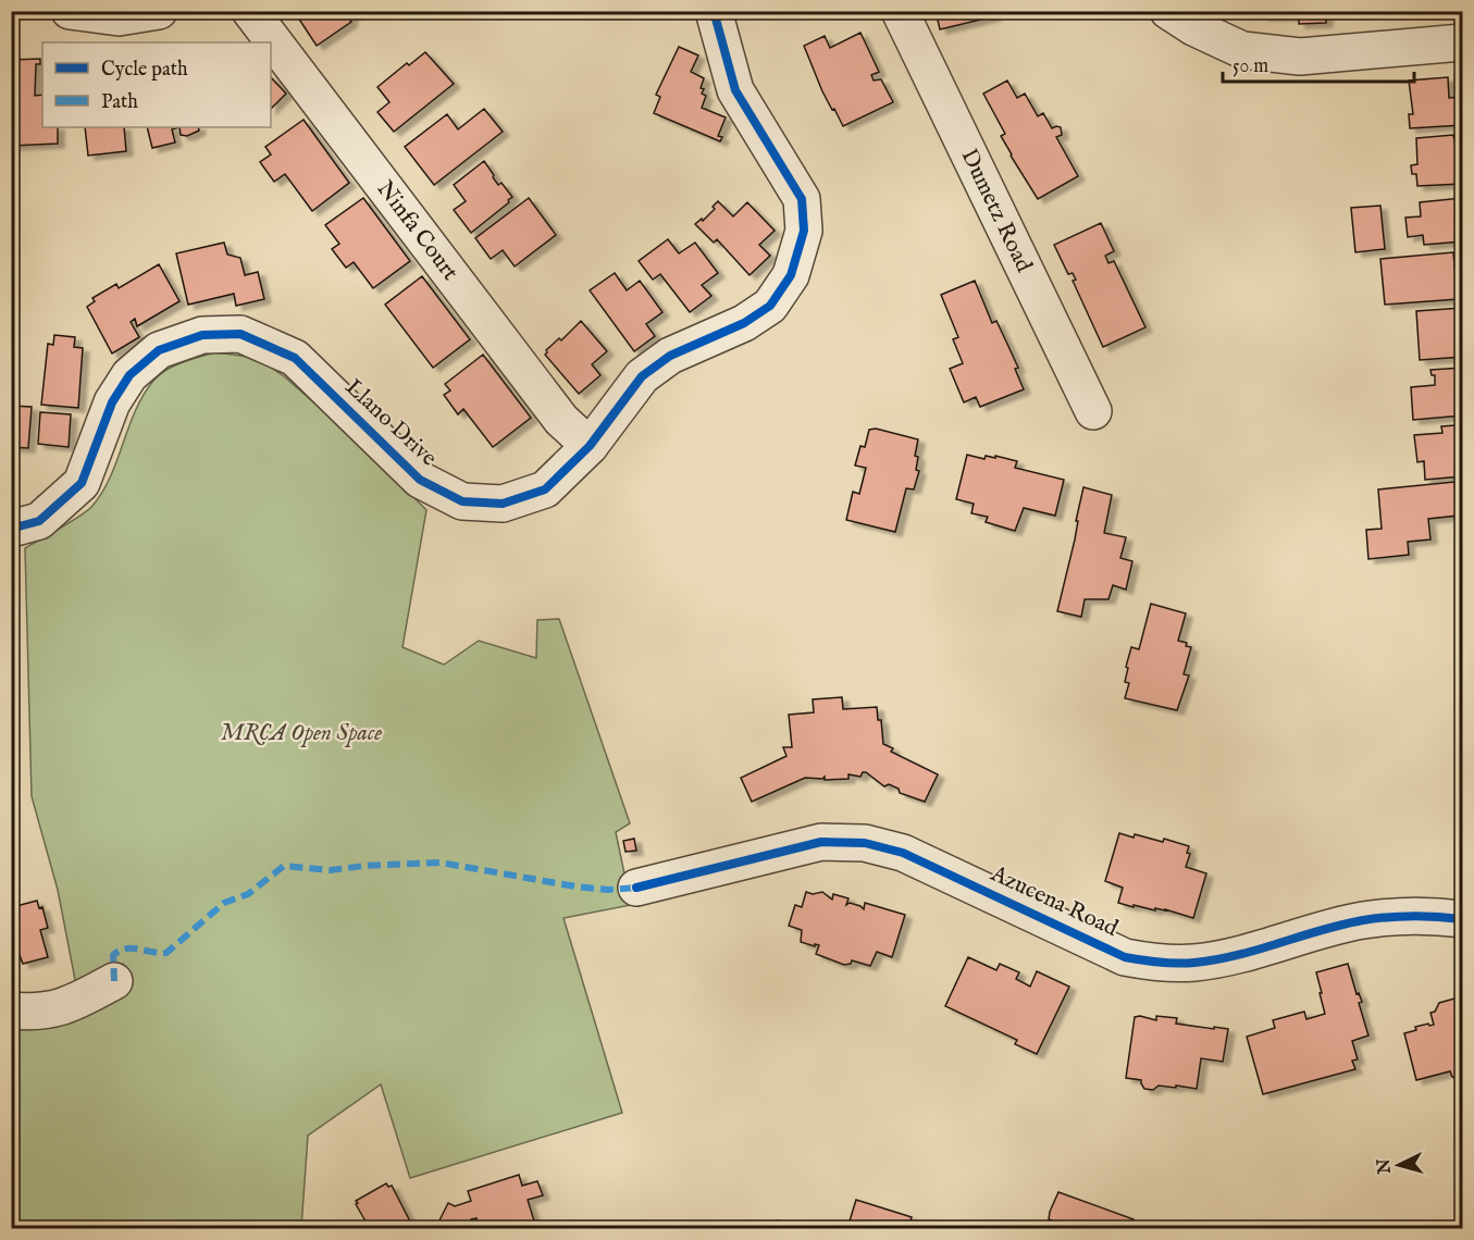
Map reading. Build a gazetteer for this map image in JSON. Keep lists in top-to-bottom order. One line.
{"streets":{"street":["Dumetz Road","Ninfa Court","Llano Drive","Azucena Road"]},"crossings":[["Ninfa Court","Llano Drive"]],"parks":["MRCA Open Space"],"legend":["Cycle path","Path"],"scale_bar":"50 m","north":"left"}
